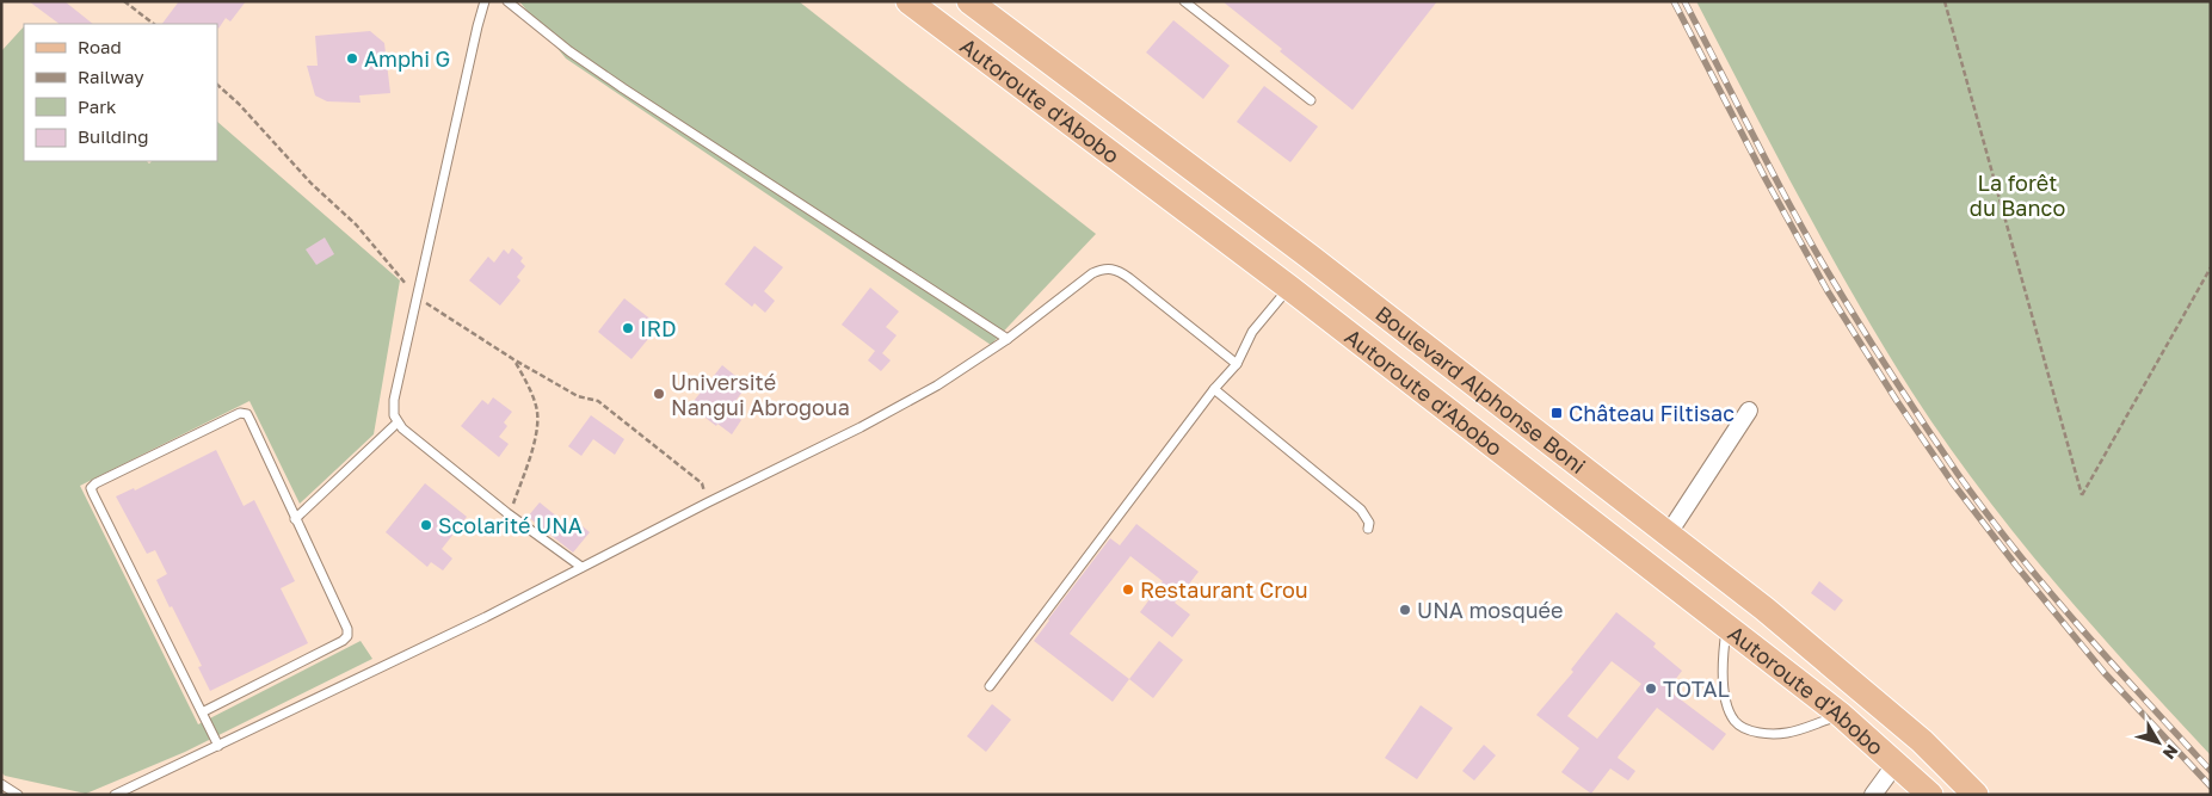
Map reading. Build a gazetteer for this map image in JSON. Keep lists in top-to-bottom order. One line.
{"streets":{"main road":["Autoroute d'Abobo","Boulevard Alphonse Boni"]},"parks":["La forêt du Banco"],"places":{"other":["Amphi G","IRD","Université Nangui Abrogoua","Scolarité UNA","Restaurant Crou","UNA mosquée","TOTAL"],"transit":["Château Filtisac"]},"legend":["Road","Railway","Park","Building"],"north":"bottom right"}
